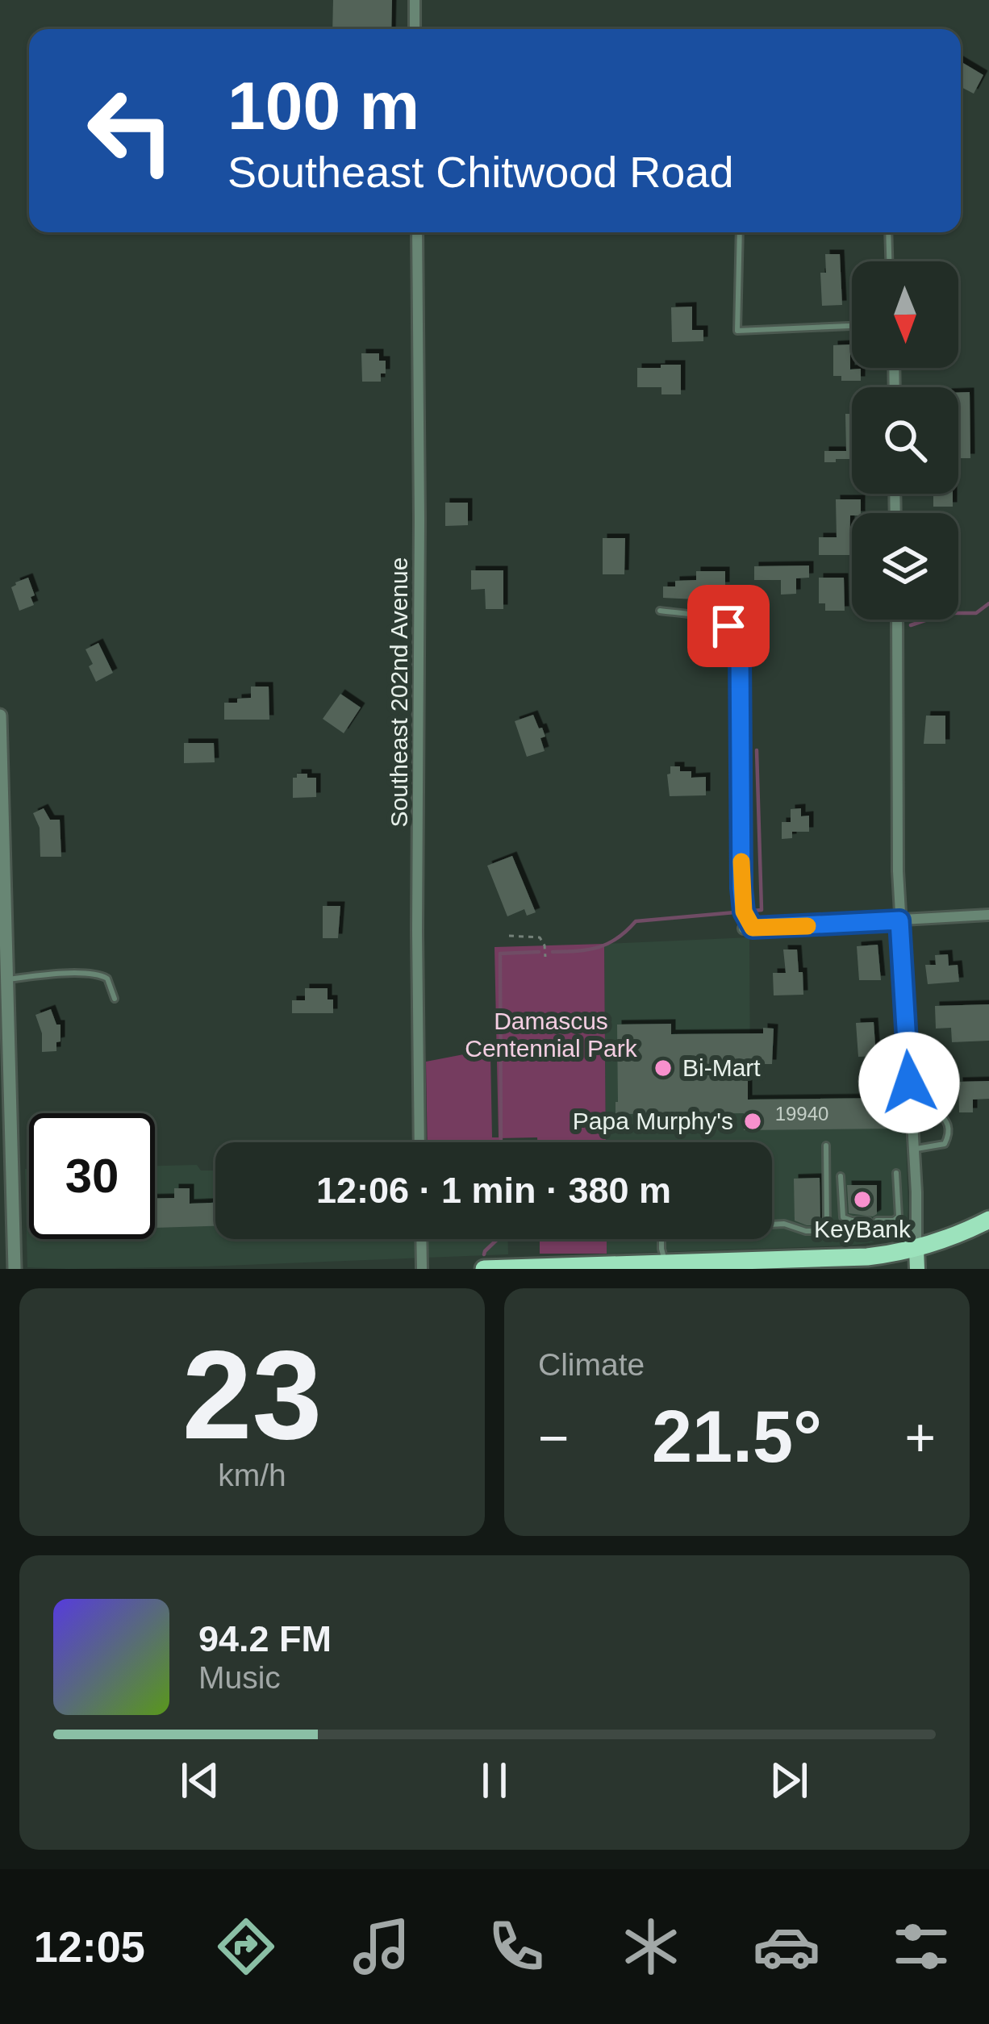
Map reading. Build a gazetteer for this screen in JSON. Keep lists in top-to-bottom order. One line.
{"streets":{"street":["Southeast 202nd Avenue"]},"parks":["Damascus Centennial Park"],"places":["Bi-Mart","Papa Murphy's","KeyBank"],"house_numbers":["19940"],"north":"bottom","page":{"turn":["100 m","Southeast Chitwood Road"],"limit":"30","trip":"12:06 · 1 min · 380 m","tile":[["23","km/h"],"Climate"],"heat":["−","21.5°","+"],"song":["94.2 FM","Music"],"tabs":"12:05"}}
